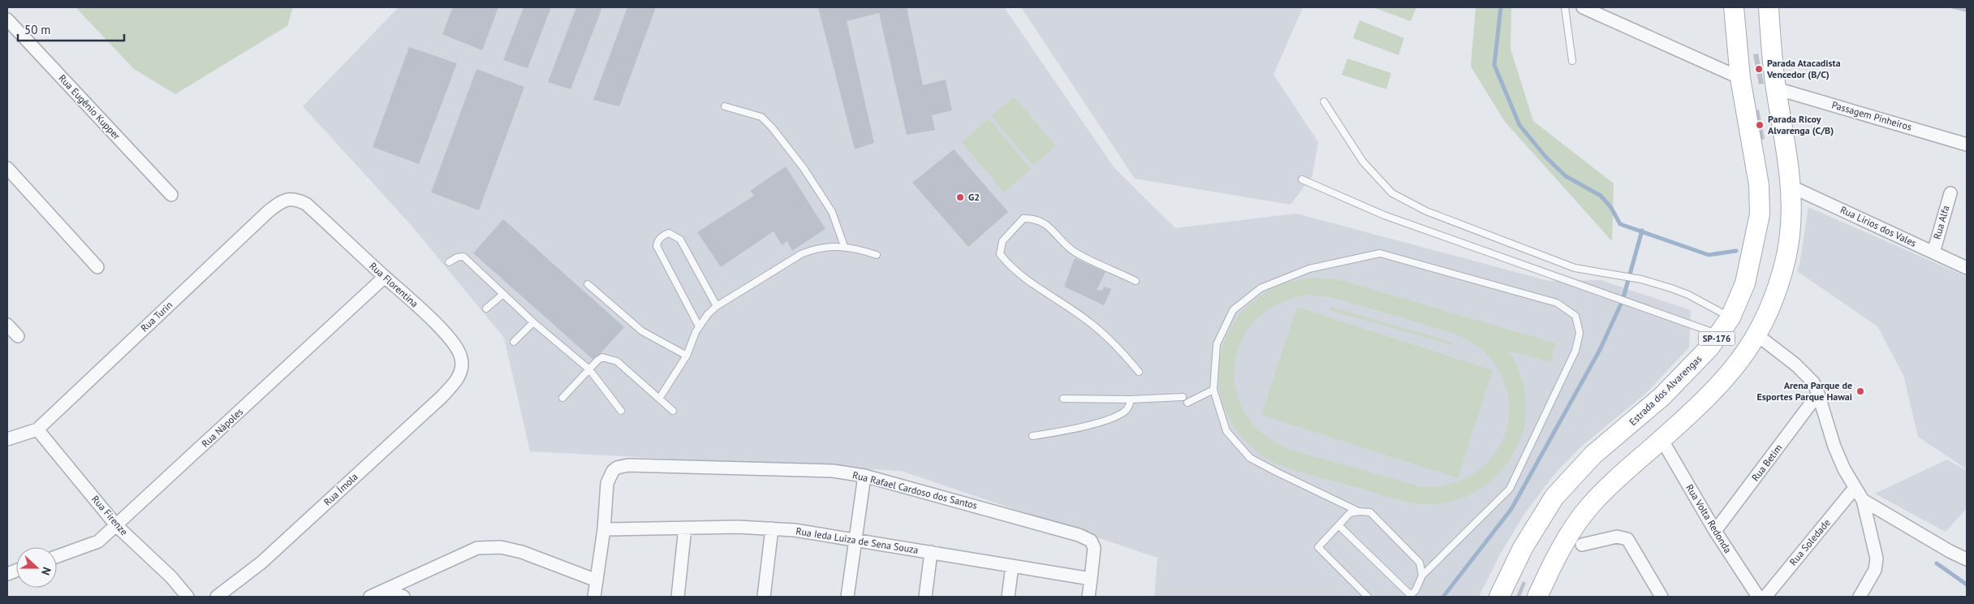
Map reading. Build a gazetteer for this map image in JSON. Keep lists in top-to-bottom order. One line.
{"streets":{"main road":["SP-176","Estrada dos Alvarengas"],"street":["Rua Eugênio Kupper","Passagem Pinheiros","Rua Alfa","Rua Lirios dos Vales","Rua Florentina","Rua Turin","Rua Nápoles","Rua Betim","Rua Ímola","Rua Rafael Cardoso dos Santos","Rua Firenze","Rua Volta Redonda","Rua Ieda Luiza de Sena Souza","Rua Soledade"]},"crossings":[["Passagem Pinheiros","SP-176"],["Rua Alfa","Rua Lirios dos Vales"],["Rua Lirios dos Vales","SP-176"],["Rua Florentina","Rua Turin"],["Rua Florentina","Rua Nápoles"],["Rua Florentina","Rua Ímola"],["Rua Turin","Rua Firenze"],["SP-176","Rua Volta Redonda"],["Rua Nápoles","Rua Firenze"],["Rua Betim","Rua Volta Redonda"],["Rua Rafael Cardoso dos Santos","Rua Ieda Luiza de Sena Souza"]],"places":["Parada Atacadista Vencedor (B/C)","Parada Ricoy Alvarenga (C/B)","G2","Arena Parque de Esportes Parque Hawai"],"scale_bar":"50 m","north":"right"}
